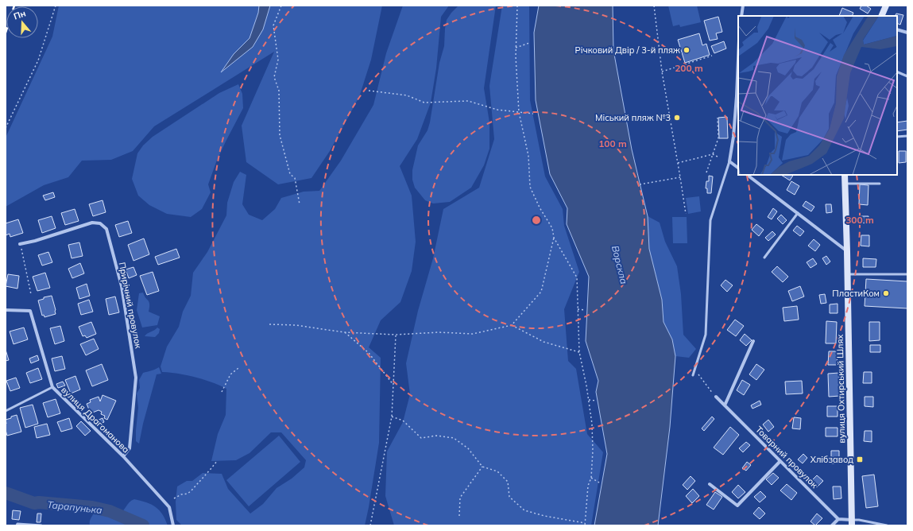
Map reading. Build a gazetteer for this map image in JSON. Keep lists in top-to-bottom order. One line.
{"streets":{"main road":["вулиця Охтирський Шлях"],"street":["Прирічний провулок","вулиця Драгоманова","Товарний провулок"]},"crossings":[["Прирічний провулок","вулиця Драгоманова"]],"water":["Ворскла","Тарапунька"],"places":{"other":["Річковий Двір / 3-й пляж","Міський пляж №3","ПластиКом"],"transit":["Хлібзавод"]},"north":"top","rings":["200 m","100 m","300 m"]}
